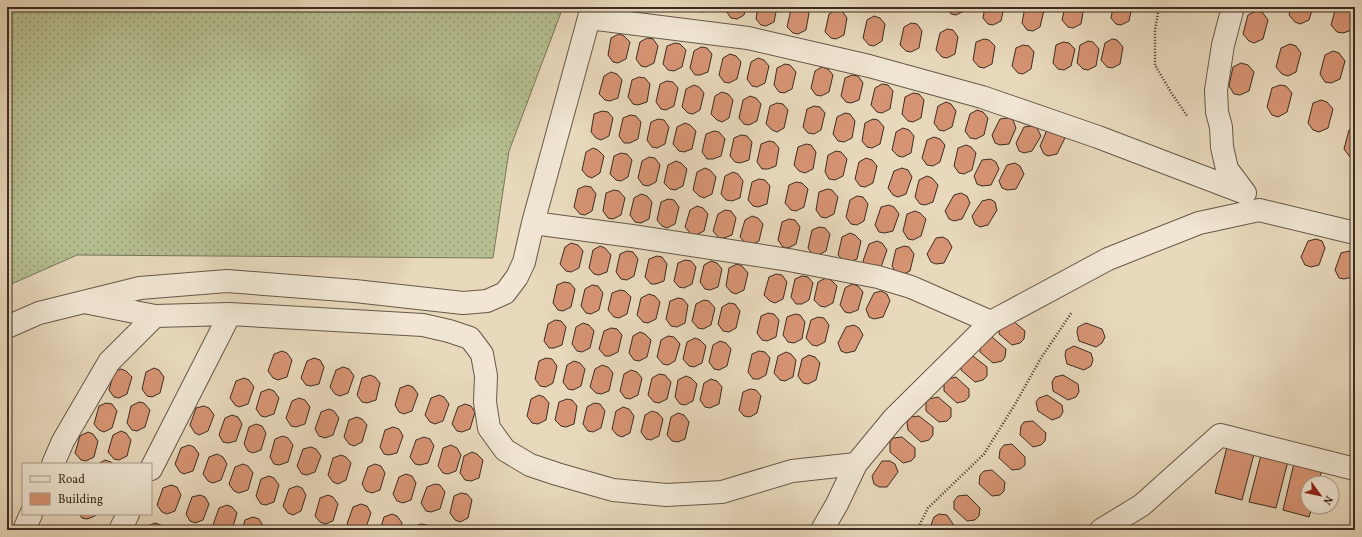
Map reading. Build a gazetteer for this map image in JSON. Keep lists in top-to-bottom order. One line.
{"legend":["Road","Building"],"north":"bottom right"}
